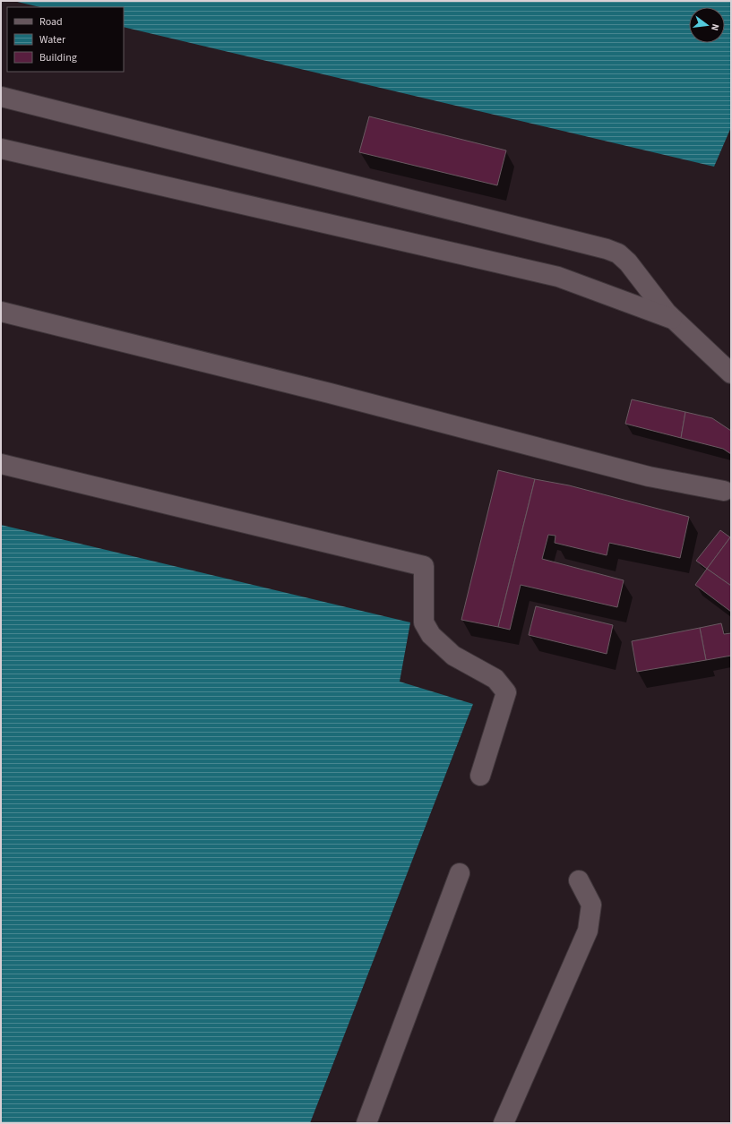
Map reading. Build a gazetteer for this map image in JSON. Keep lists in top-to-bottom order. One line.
{"legend":["Road","Water","Building"],"north":"right"}
